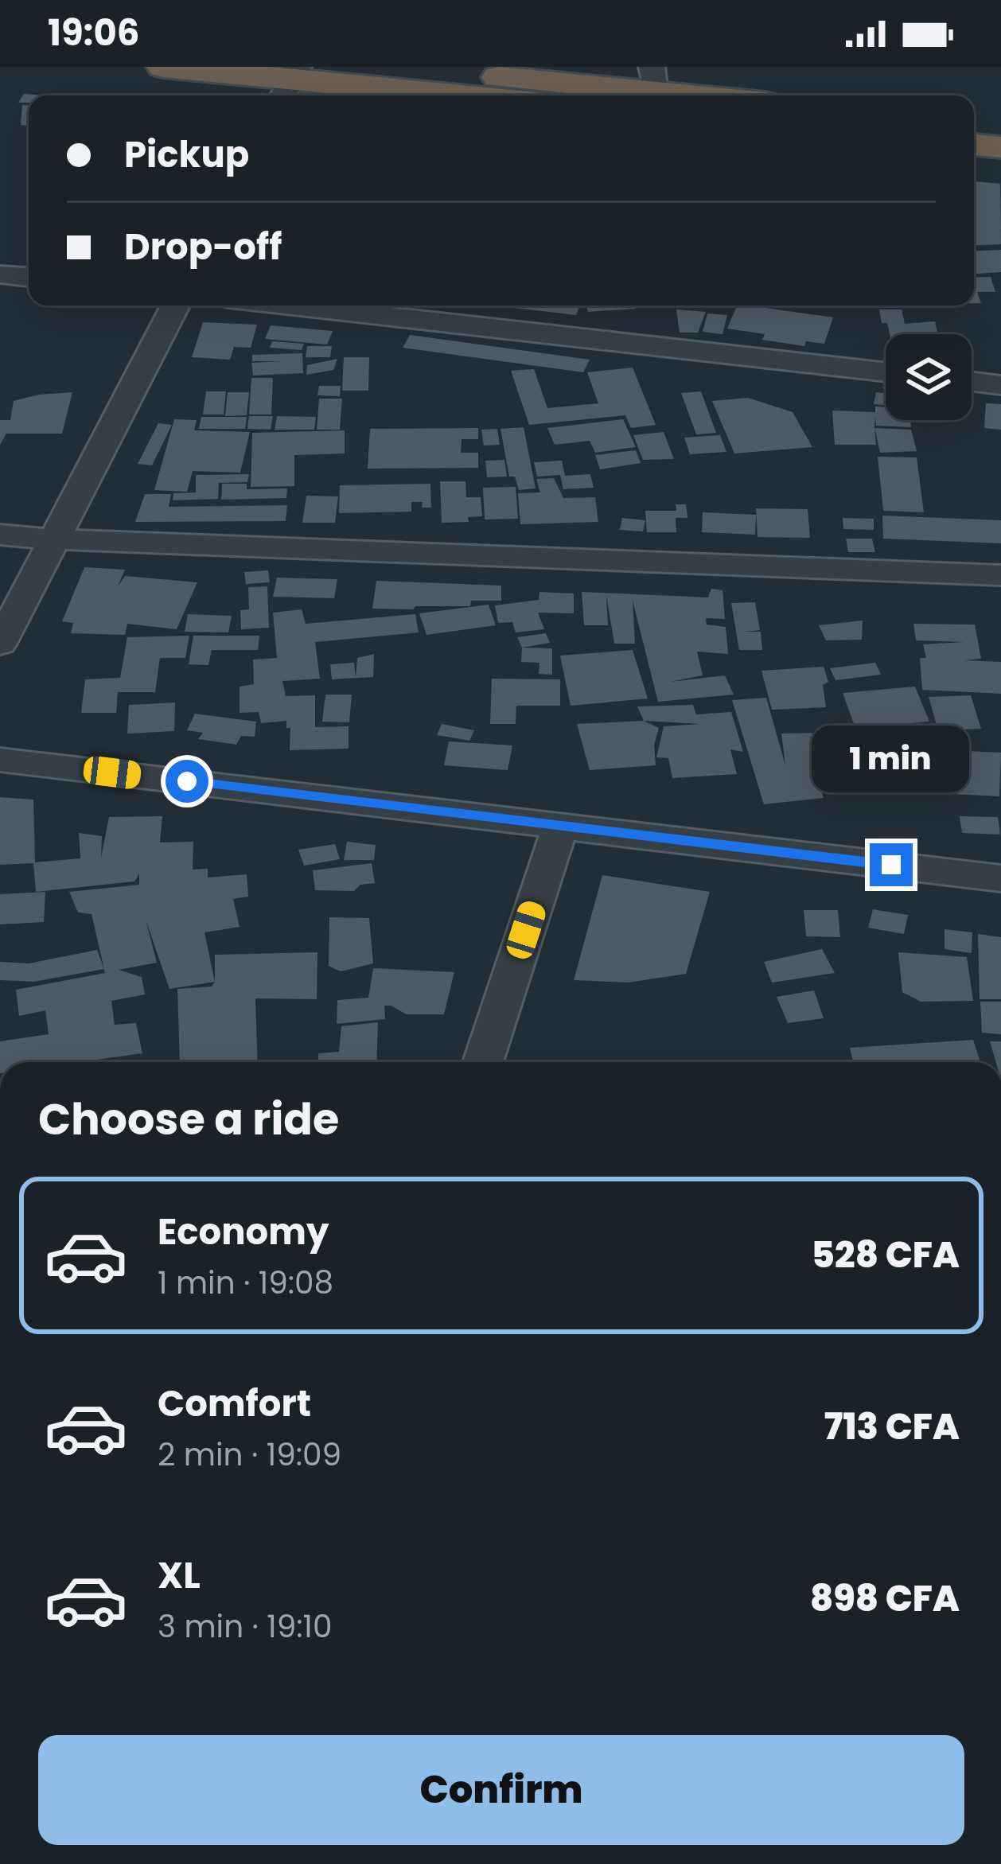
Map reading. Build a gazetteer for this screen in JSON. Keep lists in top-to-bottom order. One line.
{"page":{"status":"19:06","banner":["Pickup","Drop-off"],"bubble":"1 min","heading":"Choose a ride","list":[{"name":"Economy","note":"1 min · 19:08","value":"528 CFA"},{"name":"Comfort","note":"2 min · 19:09","value":"713 CFA"},{"name":"XL","note":"3 min · 19:10","value":"898 CFA"}],"buttons":"Confirm"}}
